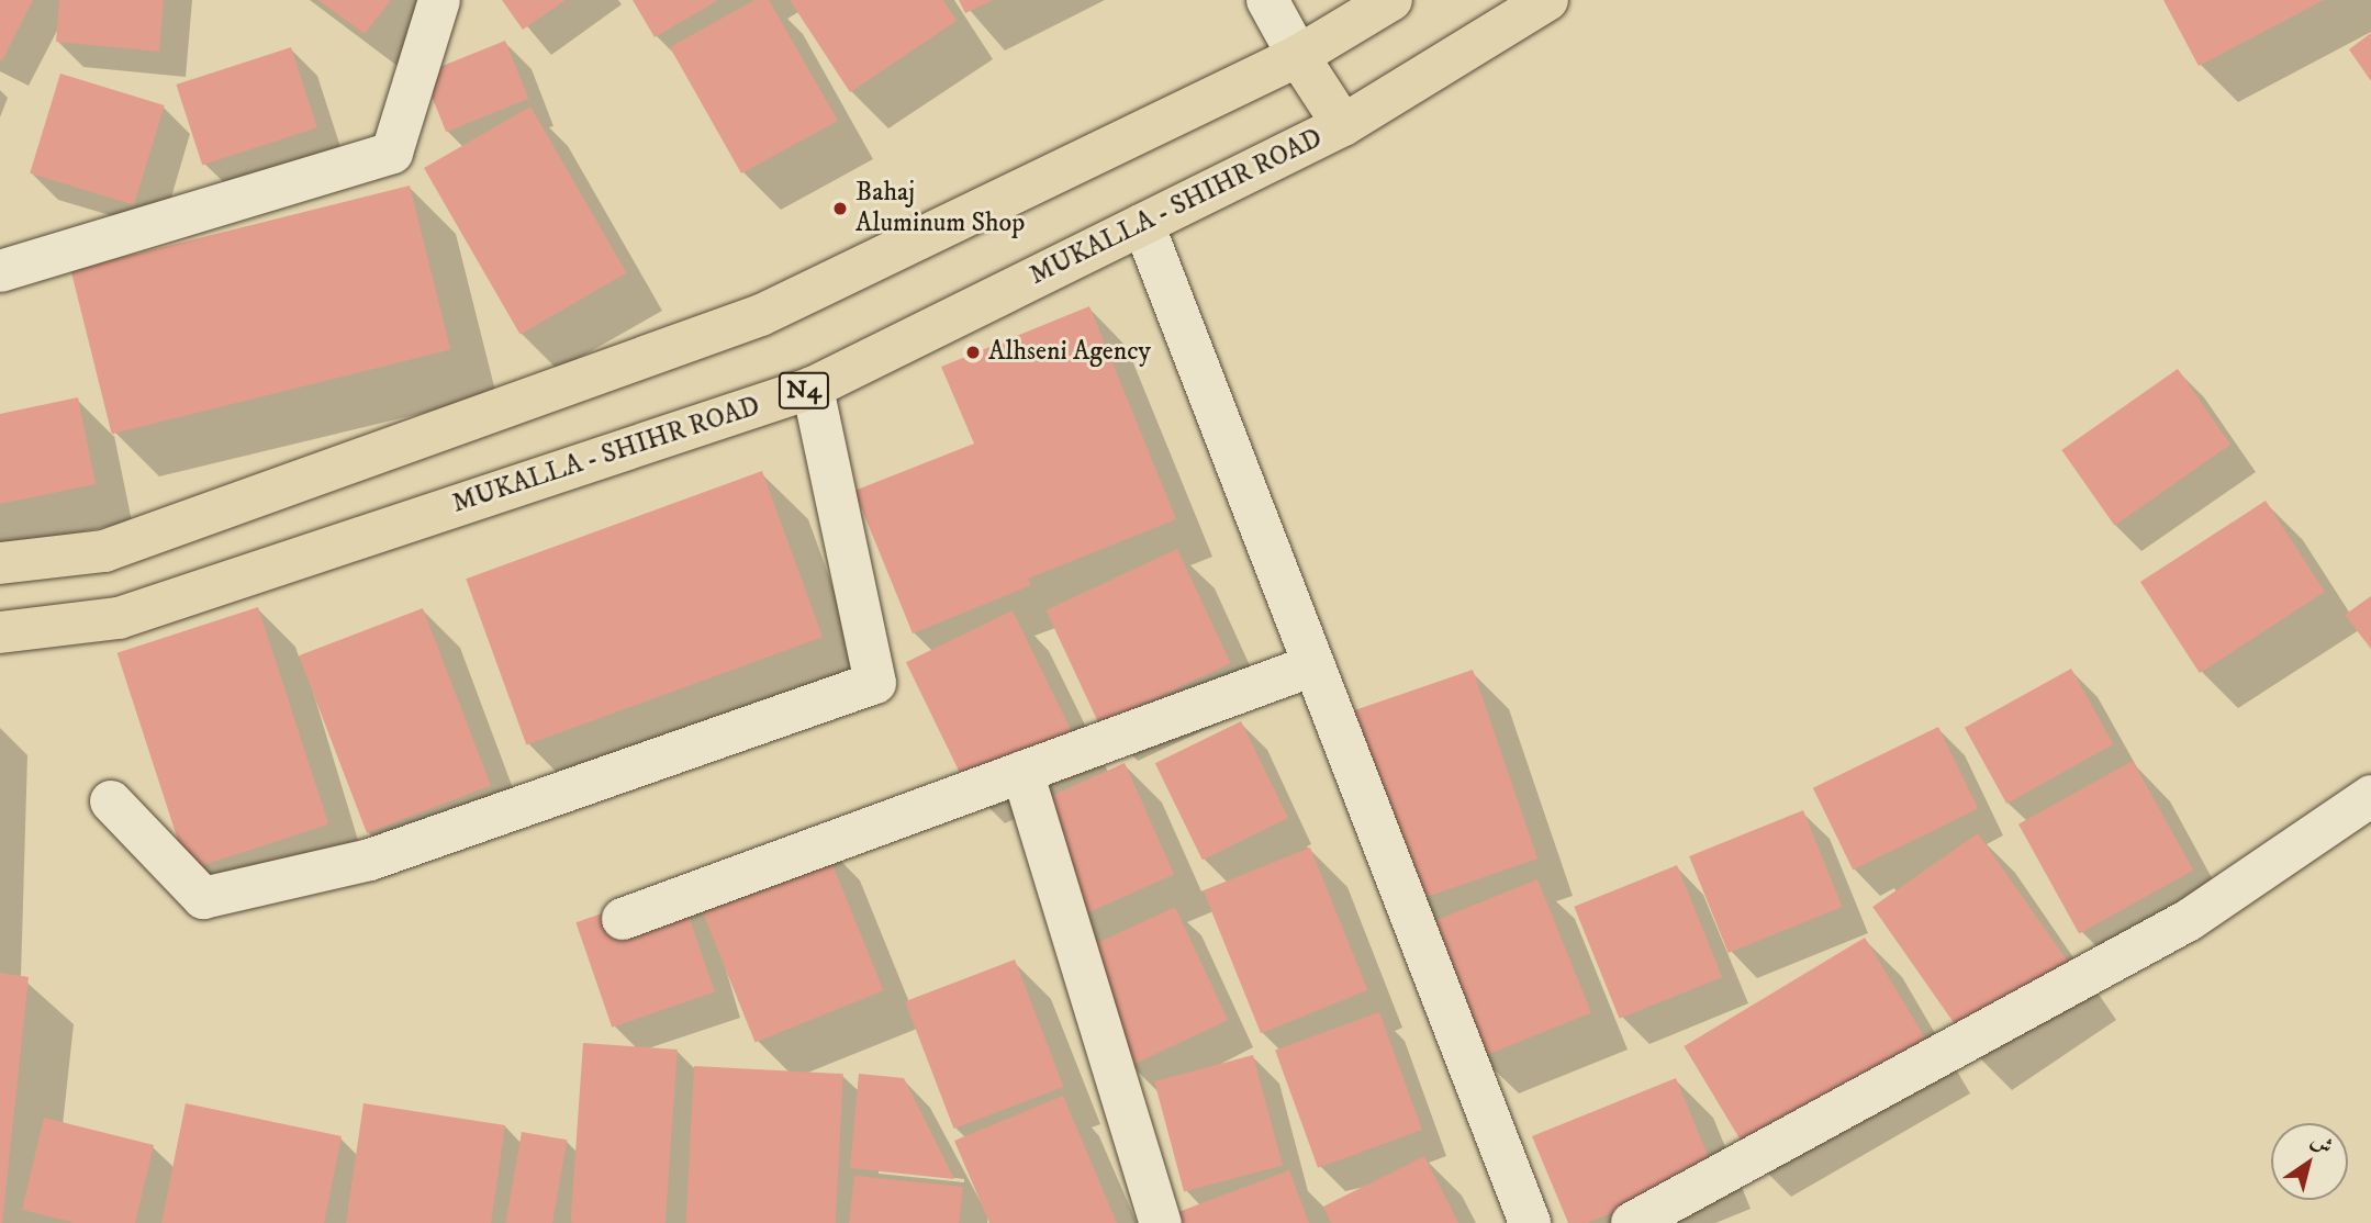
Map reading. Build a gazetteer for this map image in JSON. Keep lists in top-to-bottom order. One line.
{"streets":{"highway":["MUKALLA - SHIHR ROAD","N4"]},"places":["Bahaj Aluminum Shop","Alhseni Agency"],"north":"top right"}
